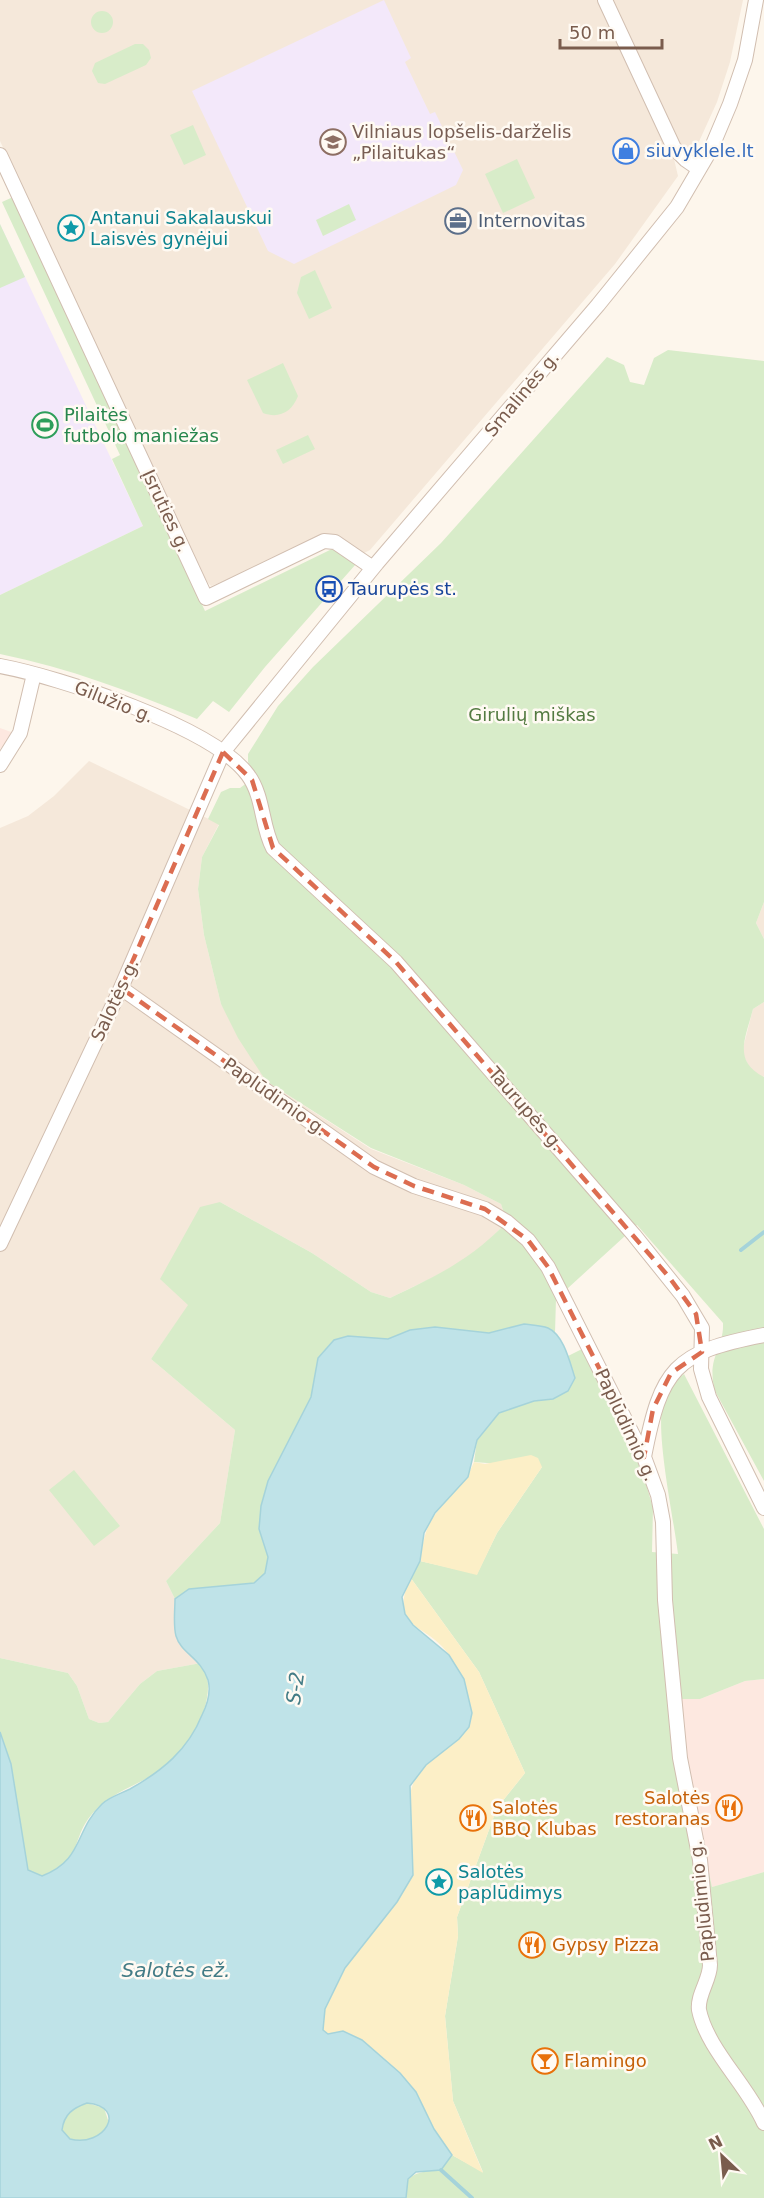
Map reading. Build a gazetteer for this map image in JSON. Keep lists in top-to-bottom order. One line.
{"streets":{"street":["Smalinės g.","Įsruties g.","Gilužio g.","Salotės g.","Paplūdimio g.","Taurupės g."]},"crossings":[["Smalinės g.","Įsruties g."],["Smalinės g.","Gilužio g."],["Smalinės g.","Salotės g."],["Smalinės g.","Taurupės g."],["Gilužio g.","Salotės g."],["Gilužio g.","Taurupės g."],["Salotės g.","Paplūdimio g."],["Salotės g.","Taurupės g."]],"water":["S-2","Salotės ež."],"parks":["Girulių miškas"],"places":{"school or university":["Vilniaus lopšelis-darželis „Pilaitukas“"],"shop":["siuvyklele.lt"],"office":["Internovitas"],"place":["Antanui Sakalauskui Laisvės gynėjui","Salotės paplūdimys"],"sports":["Pilaitės futbolo maniežas"],"bus stop":["Taurupės st."],"restaurant":["Salotės restoranas","Salotės BBQ Klubas","Gypsy Pizza"],"bar":["Flamingo"]},"scale_bar":"50 m","north":"top left"}
